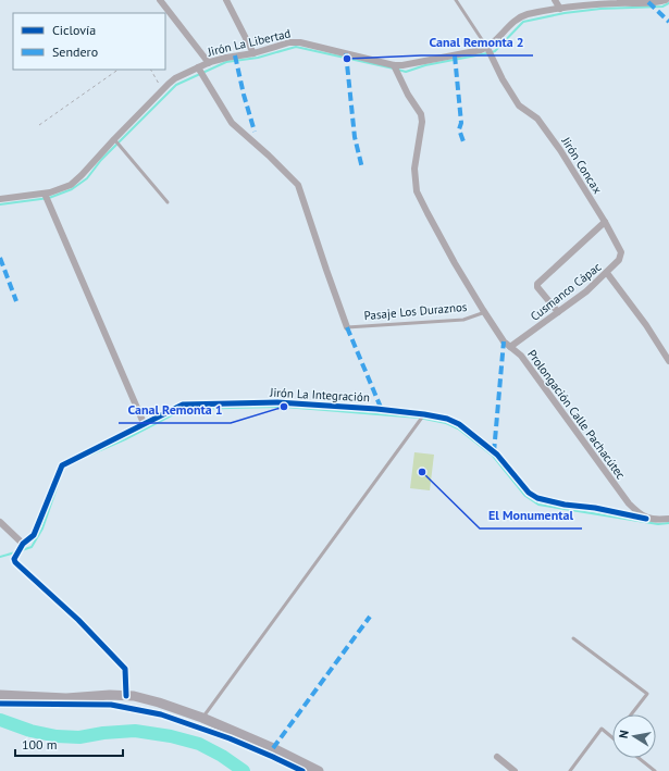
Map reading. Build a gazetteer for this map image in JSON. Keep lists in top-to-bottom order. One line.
{"streets":{"street":["Jirón La Libertad","Jirón Concax","Cusmanco Cápac","Jirón La Integración","Prolongación Calle Pachacútec"],"lane":["Pasaje Los Duraznos"]},"crossings":[["Jirón La Libertad","Jirón Concax"],["Jirón La Libertad","Prolongación Calle Pachacútec"],["Jirón Concax","Cusmanco Cápac"],["Cusmanco Cápac","Prolongación Calle Pachacútec"],["Pasaje Los Duraznos","Prolongación Calle Pachacútec"],["Jirón La Integración","Prolongación Calle Pachacútec"]],"places":["Canal Remonta 2","Canal Remonta 1","El Monumental"],"legend":["Ciclovía","Sendero"],"scale_bar":"100 m","north":"left"}
